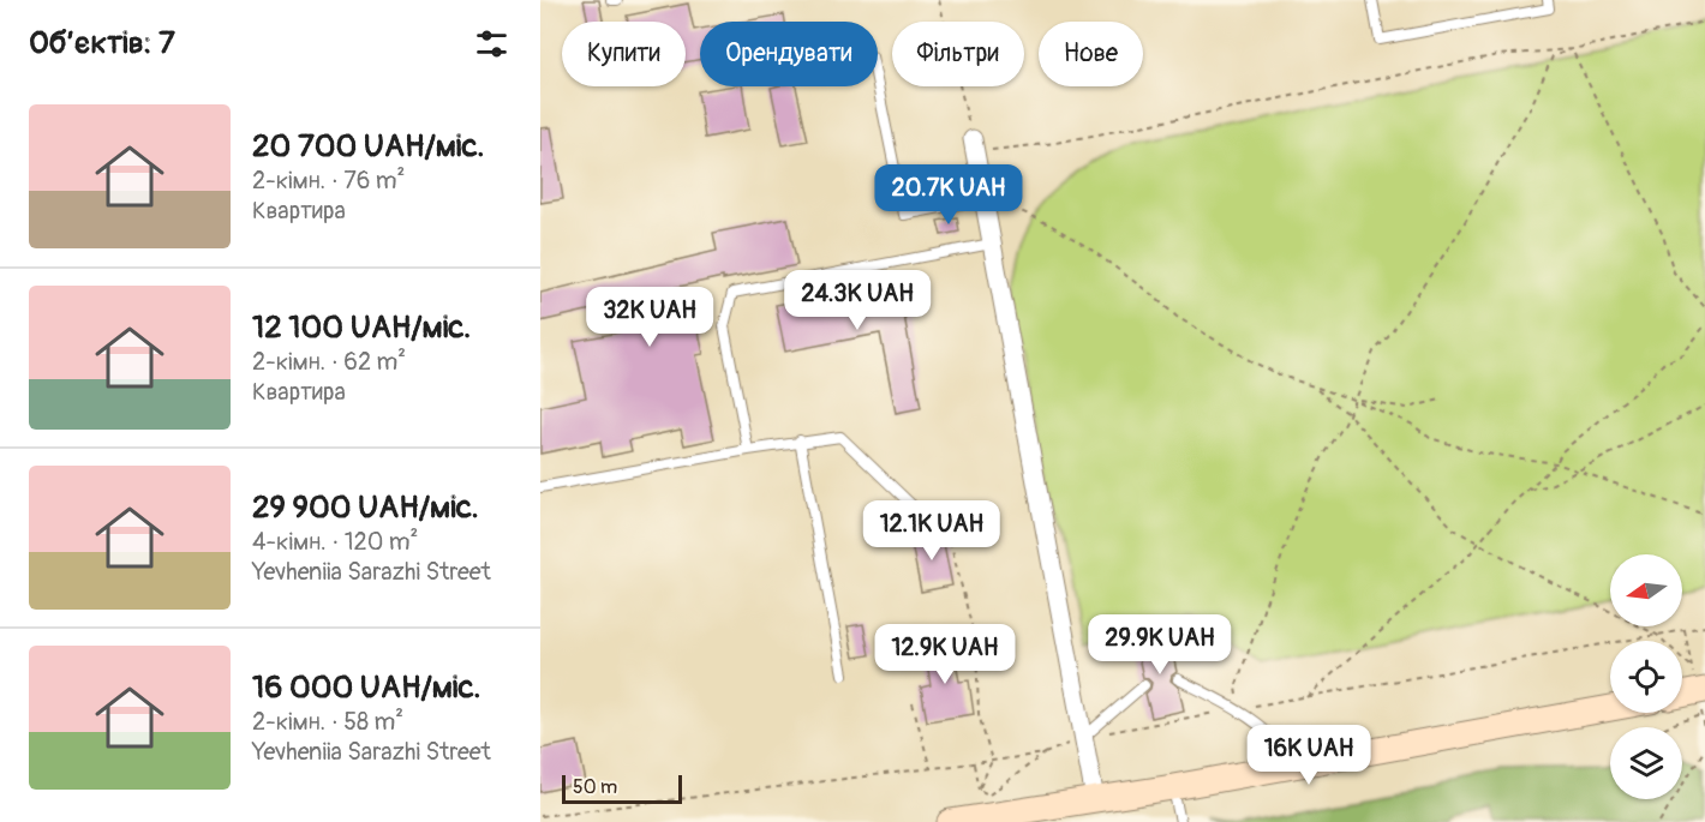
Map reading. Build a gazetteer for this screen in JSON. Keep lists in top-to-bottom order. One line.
{"scale_bar":"50 m","north":"left","page":{"heading":"Об’єктів: 7","chip":["Купити","Орендувати","Фільтри","Нове"],"list":[{"name":"20 700 UAH/міс.","note":"2-кімн. · 76 m² · Квартира"},{"name":"12 100 UAH/міс.","note":"2-кімн. · 62 m² · Квартира"},{"name":"29 900 UAH/міс.","note":"4-кімн. · 120 m² · Yevheniia Sarazhi Street"},{"name":"16 000 UAH/міс.","note":"2-кімн. · 58 m² · Yevheniia Sarazhi Street"}],"price":["20.7K UAH","24.3K UAH","32K UAH","12.1K UAH","29.9K UAH","12.9K UAH","16K UAH"],"scale":"50 m"}}
